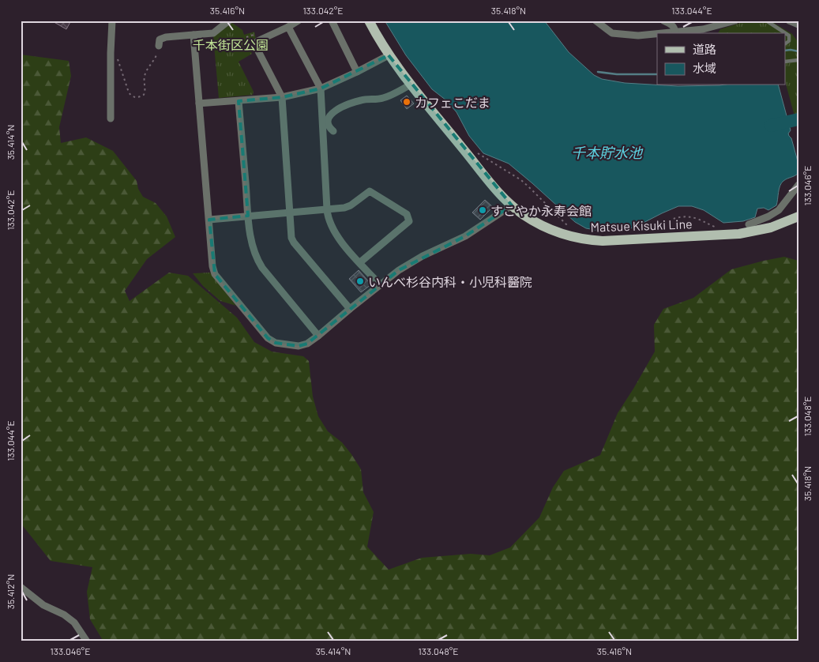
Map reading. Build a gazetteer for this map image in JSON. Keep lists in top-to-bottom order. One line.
{"streets":{"main road":["Matsue Kisuki Line"]},"water":["千本貯水池"],"parks":["千本街区公園"],"places":["カフェこだま","すこやか永寿会館","いんべ杉谷内科・小児科醫院"],"legend":["道路","水域"],"coordinates":["35.416°N","133.042°E","35.418°N","133.044°E","35.414°N","133.046°E","133.048°E","35.412°N"]}
